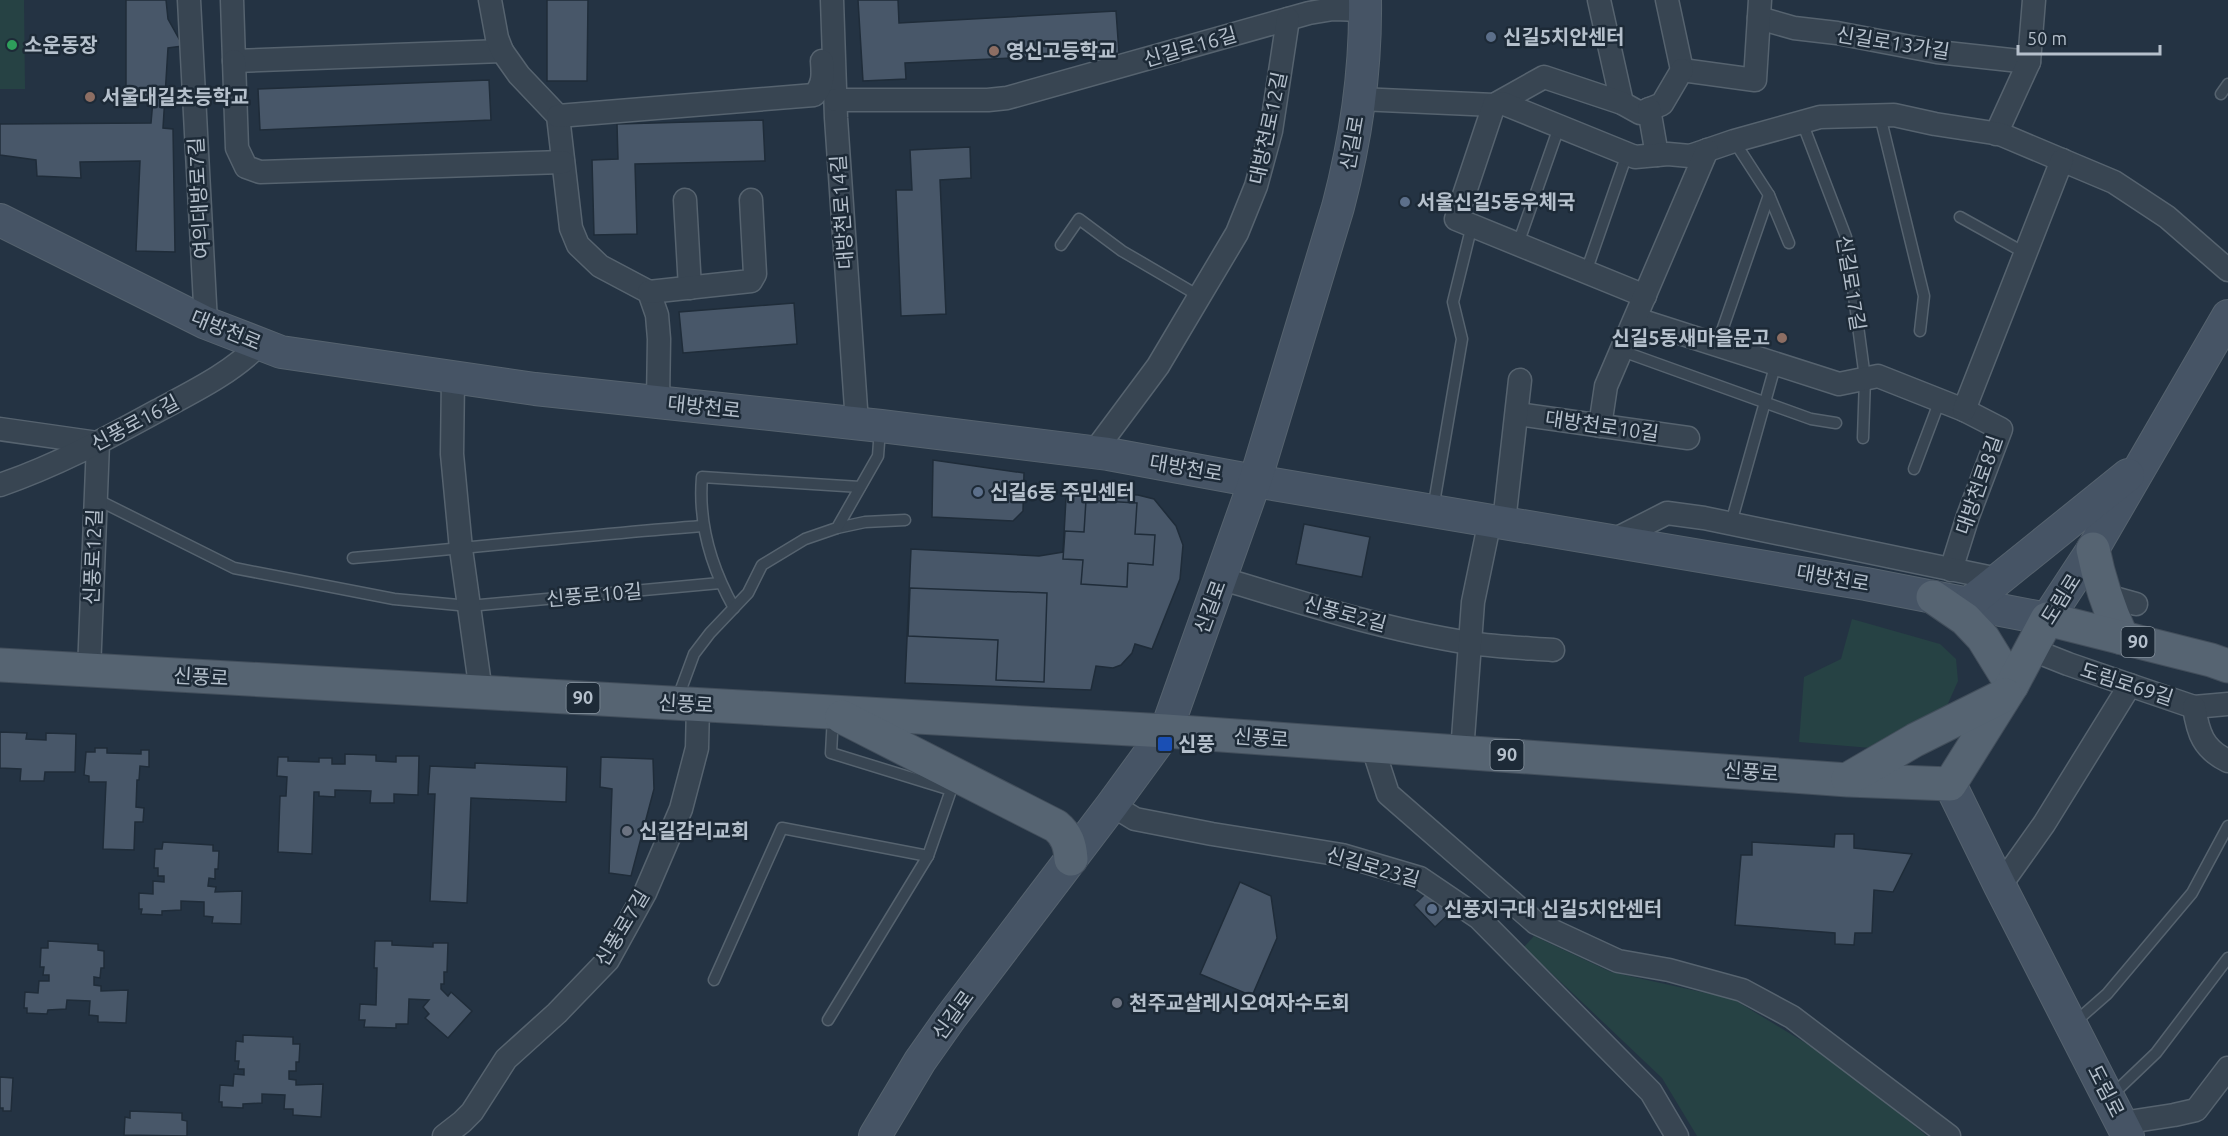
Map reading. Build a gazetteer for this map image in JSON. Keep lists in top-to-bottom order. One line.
{"streets":{"main road":["신길로","대방천로","도림로","90","신풍로"],"street":["신길로13가길","신길로16길","대방천로12길","여의대방로7길","대방천로14길","신풍로16길","대방천로10길","대방천로8길","신풍로12길","신풍로2길","도림로69길","신길로23길","신풍로7길"],"lane":["신길로17길","신풍로10길"]},"crossings":[["신길로16길","대방천로12길"],["신길로16길","신길로"],["신길로16길","대방천로14길"],["대방천로12길","대방천로"],["신길로","대방천로"],["신길로","신풍로2길"],["신길로","신풍로"],["신길로","신길로23길"],["여의대방로7길","대방천로"],["대방천로14길","대방천로"],["신길로17길","대방천로8길"],["대방천로","신풍로16길"],["대방천로","대방천로10길"],["대방천로","도림로"],["신풍로16길","신풍로12길"],["신풍로12길","신풍로10길"],["신풍로12길","신풍로"],["도림로","신풍로"],["도림로","도림로69길"],["신풍로","신풍로7길"]],"places":{"other":["신길5치안센터","소운동장","영신고등학교","서울대길초등학교","서울신길5동우체국","신길5동새마을문고","신길6동 주민센터","신길감리교회","신풍지구대 신길5치안센터","천주교살레시오여자수도회"],"transit":["신풍"]},"scale_bar":"50 m"}
